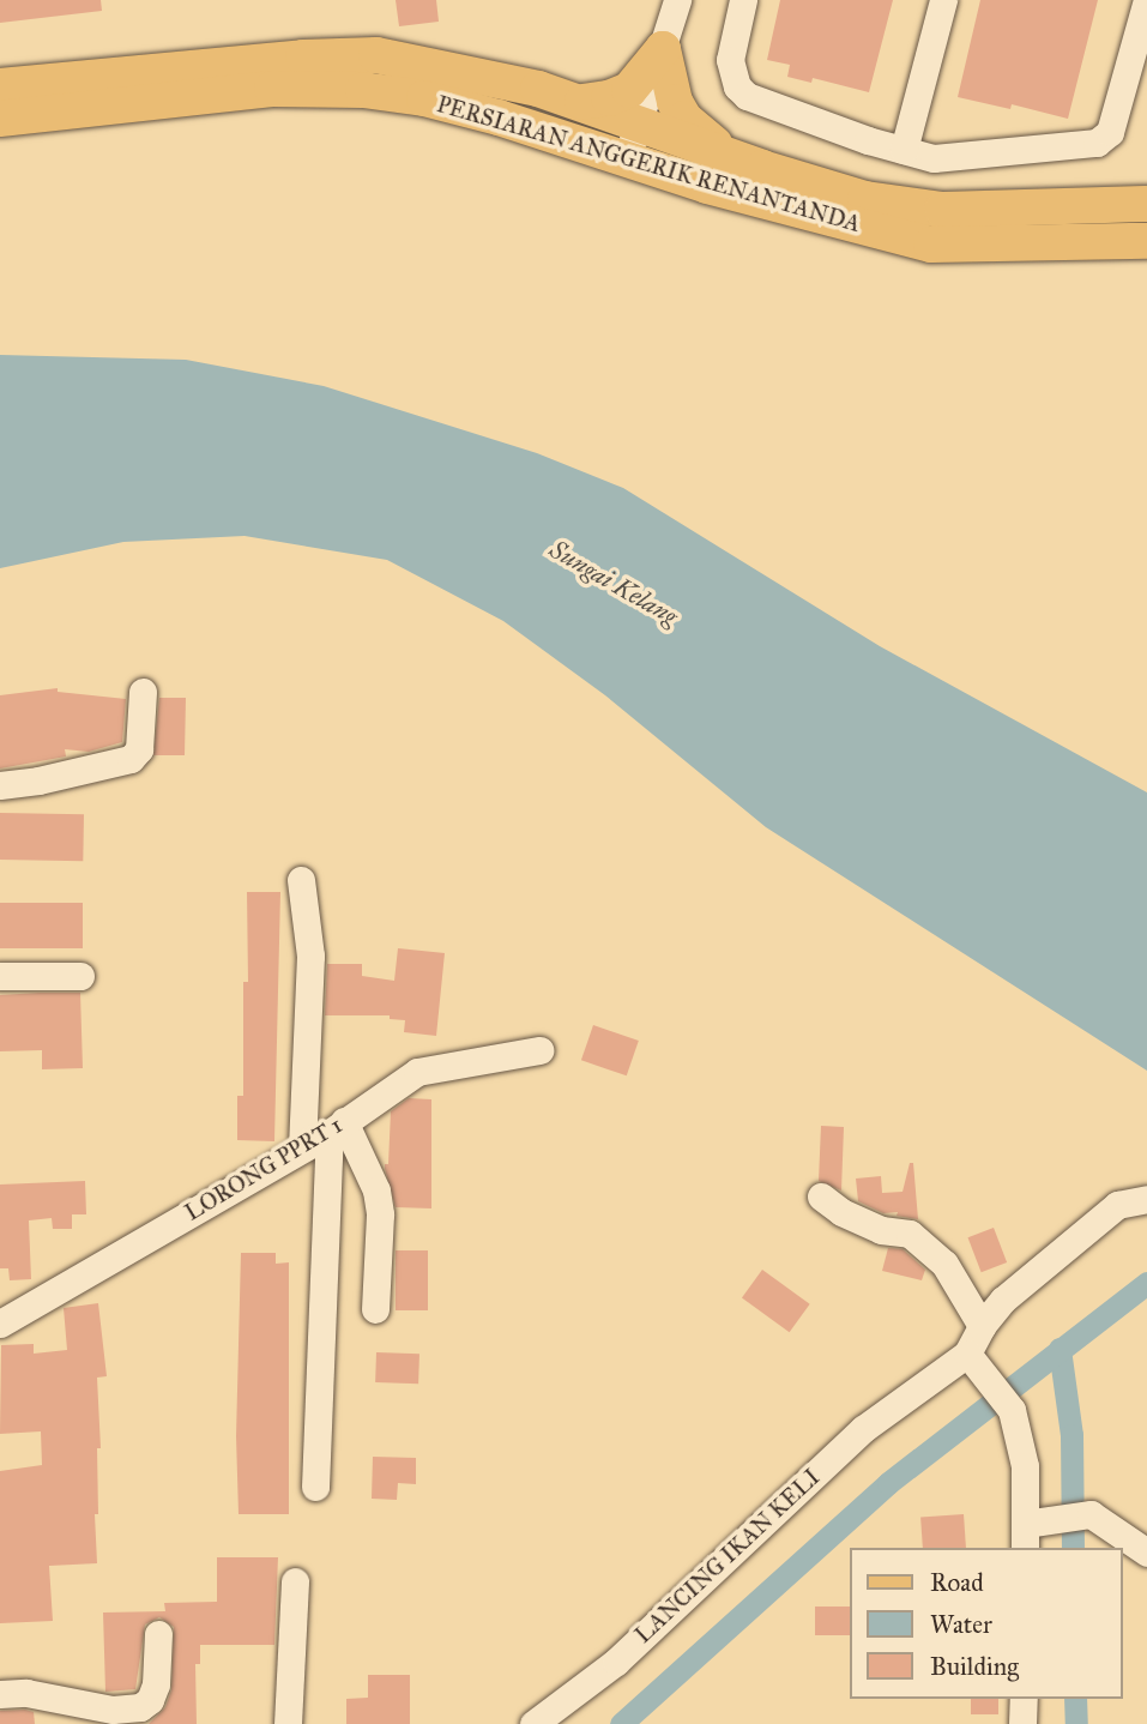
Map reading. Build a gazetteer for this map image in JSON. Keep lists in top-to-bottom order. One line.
{"streets":{"main road":["PERSIARAN ANGGERIK RENANTANDA"],"street":["LORONG PPRT 1","LANCING IKAN KELI"]},"water":["Sungai Kelang"],"legend":["Road","Water","Building"]}
